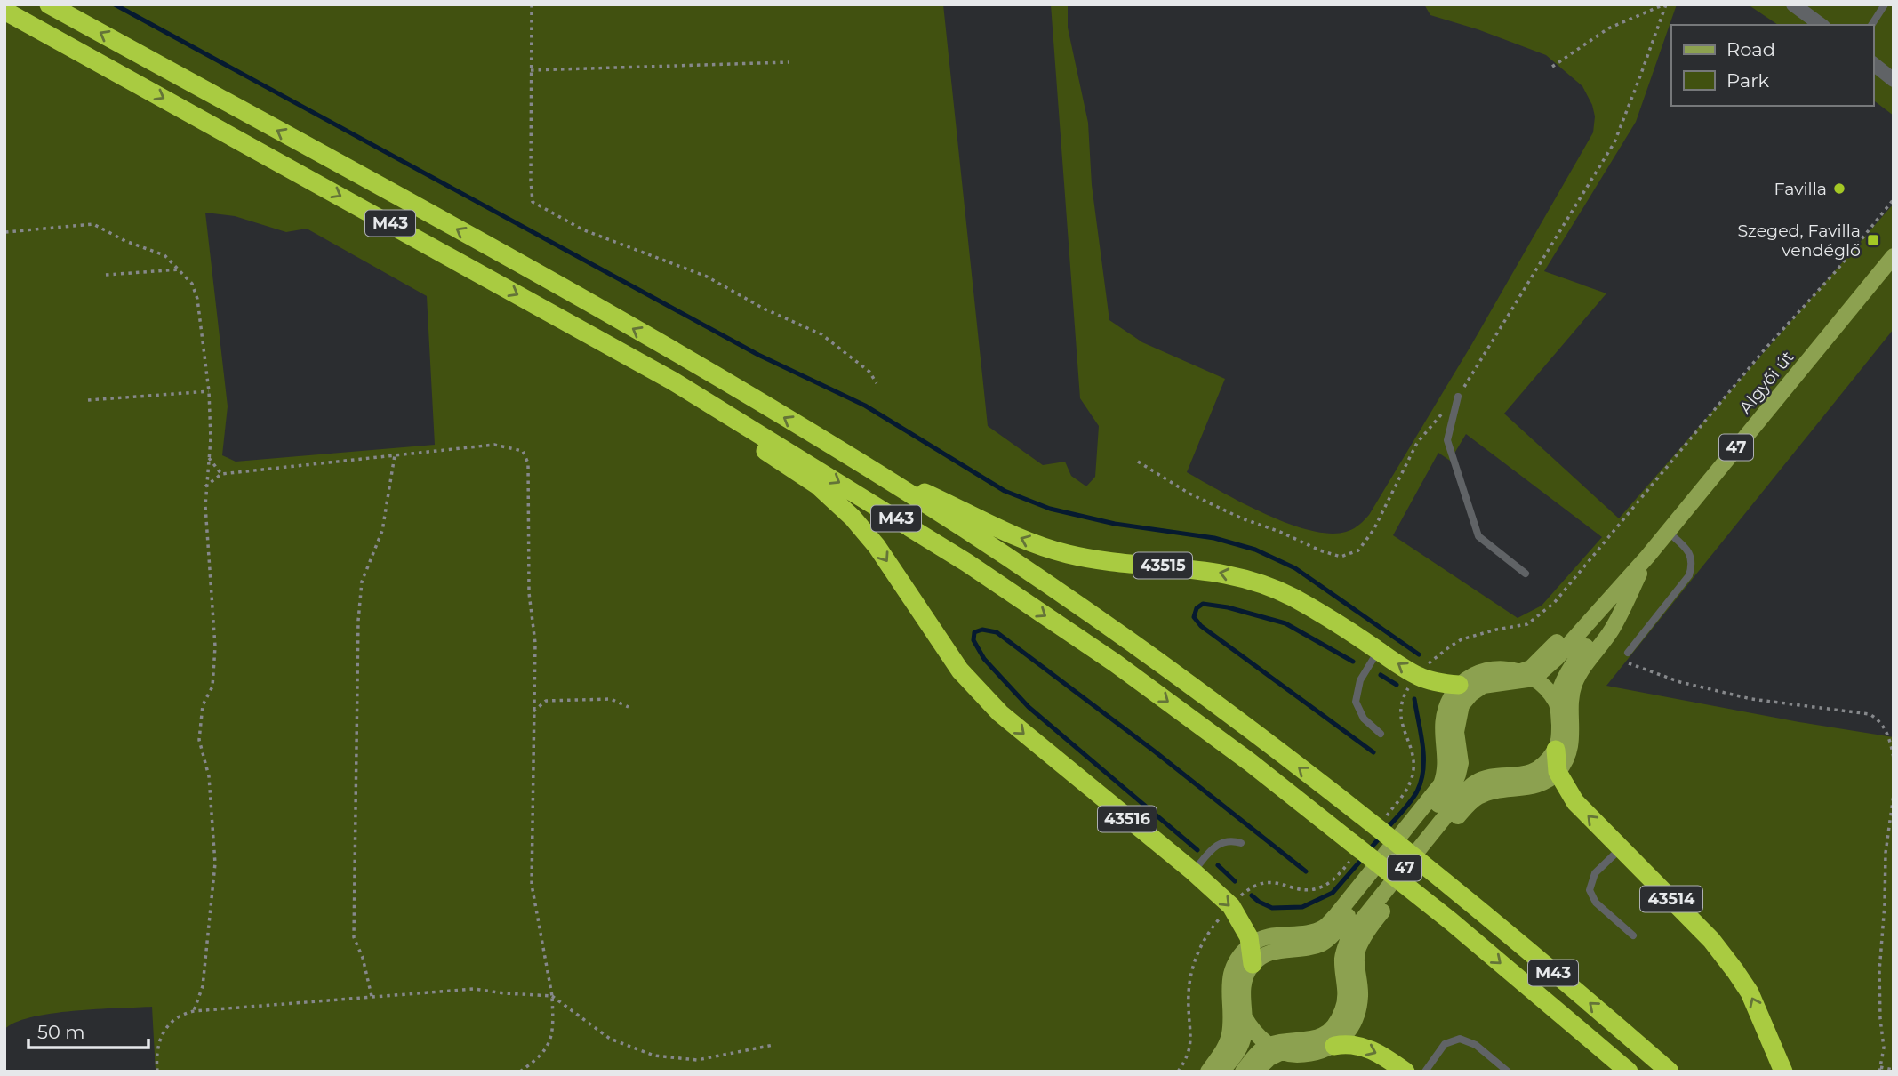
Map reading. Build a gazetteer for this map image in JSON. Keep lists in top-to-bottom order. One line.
{"streets":{"highway":["M43","43515","43516","43514"],"main road":["Algyői út","47"]},"crossings":[["M43","43515"],["M43","43516"],["Algyői út","47"],["47","43515"],["47","43516"],["47","43514"]],"places":{"other":["Favilla"],"transit":["Szeged, Favilla vendéglő"]},"legend":["Road","Park"],"scale_bar":"50 m"}
